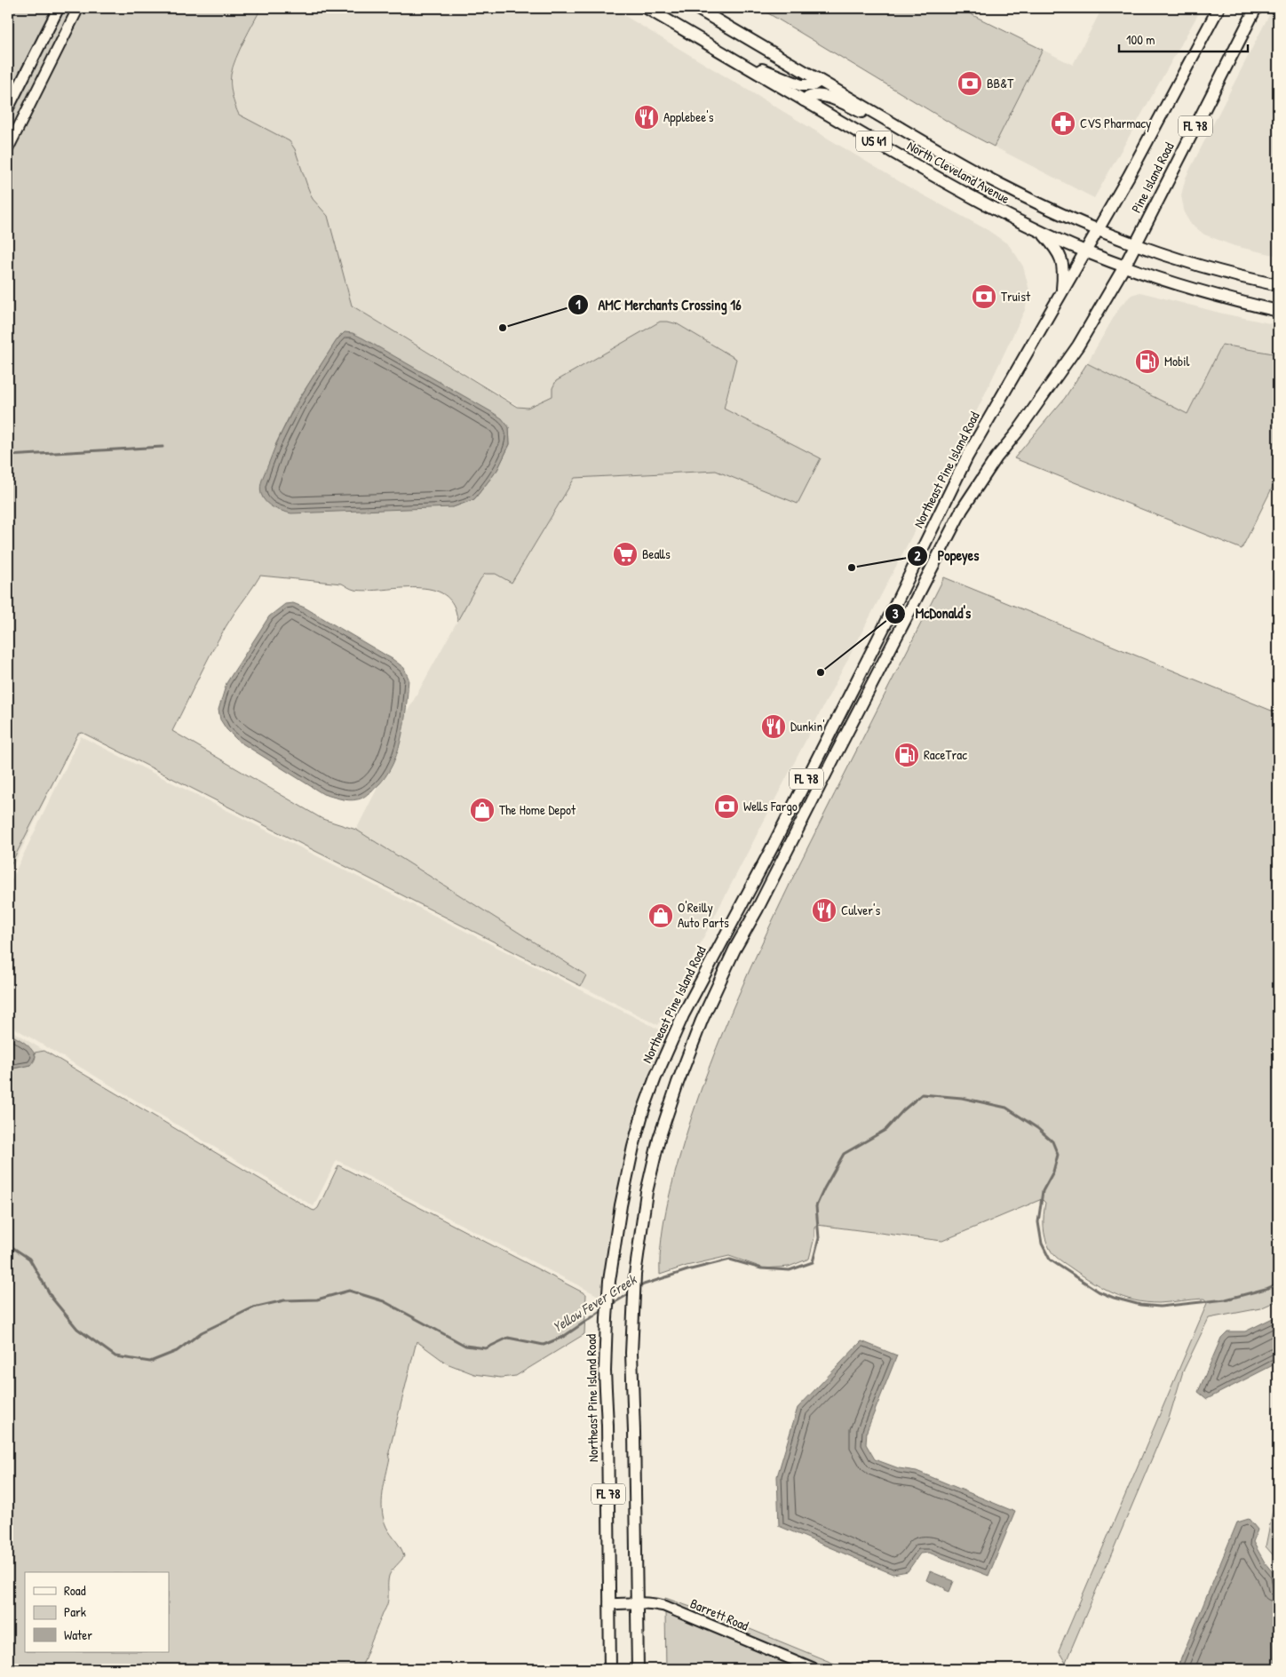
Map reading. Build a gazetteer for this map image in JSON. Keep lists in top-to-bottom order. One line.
{"streets":{"main road":["FL 78","US 41","North Cleveland Avenue","Pine Island Road","Northeast Pine Island Road","Barrett Road"]},"crossings":[["FL 78","North Cleveland Avenue"],["FL 78","Pine Island Road"],["FL 78","Barrett Road"],["North Cleveland Avenue","Pine Island Road"],["North Cleveland Avenue","Northeast Pine Island Road"],["Pine Island Road","Northeast Pine Island Road"],["Northeast Pine Island Road","Barrett Road"]],"water":["Yellow Fever Creek"],"places":{"bank":["BB&T","Truist","Wells Fargo"],"restaurant":["Applebee's","Dunkin'","Culver's"],"pharmacy":["CVS Pharmacy"],"other":["AMC Merchants Crossing 16","Popeyes","McDonald's"],"fuel station":["Mobil","RaceTrac"],"supermarket":["Bealls"],"shop":["The Home Depot","O'Reilly Auto Parts"]},"legend":["Road","Park","Water"],"scale_bar":"100 m"}
